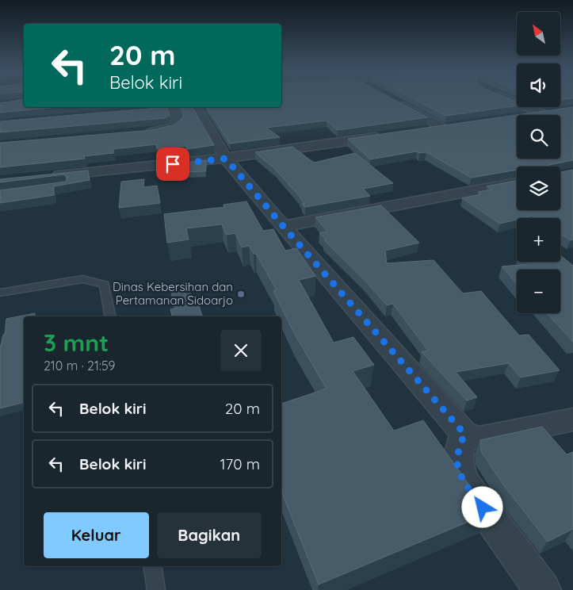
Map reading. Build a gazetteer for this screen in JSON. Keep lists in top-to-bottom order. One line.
{"places":["Dinas Kebersihan dan Pertamanan Sidoarjo"],"north":"top left","page":{"map_buttons":["+","−"],"turn":["20 m","Belok kiri"],"heading":["3 mnt","210 m · 21:59"],"list":[{"name":"Belok kiri","value":"20 m"},{"name":"Belok kiri","value":"170 m"}],"buttons":["Keluar","Bagikan"]}}
